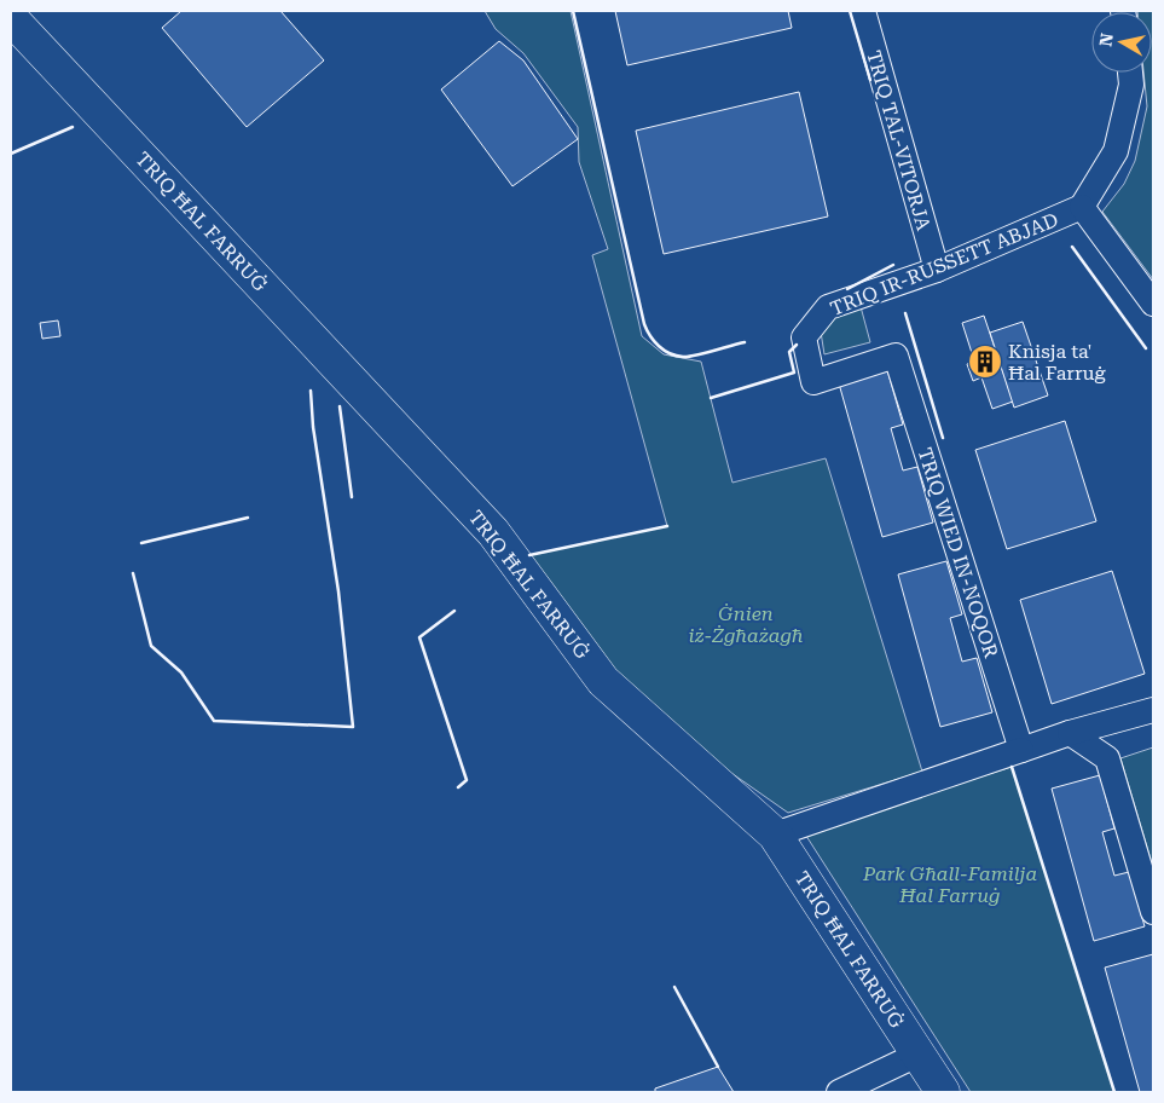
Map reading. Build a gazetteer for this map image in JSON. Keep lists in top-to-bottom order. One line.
{"streets":{"main road":["TRIQ ĦAL FARRUĠ"],"street":["TRIQ TAL-VITORJA","TRIQ IR-RUSSETT ABJAD","TRIQ WIED IN-NOQOR"]},"crossings":[["TRIQ TAL-VITORJA","TRIQ IR-RUSSETT ABJAD"],["TRIQ IR-RUSSETT ABJAD","TRIQ WIED IN-NOQOR"]],"parks":["Ġnien iż-Żgħażagħ","Park Għall-Familja Ħal Farruġ"],"places":{"building":["Knisja ta' Ħal Farruġ"]},"north":"left"}
